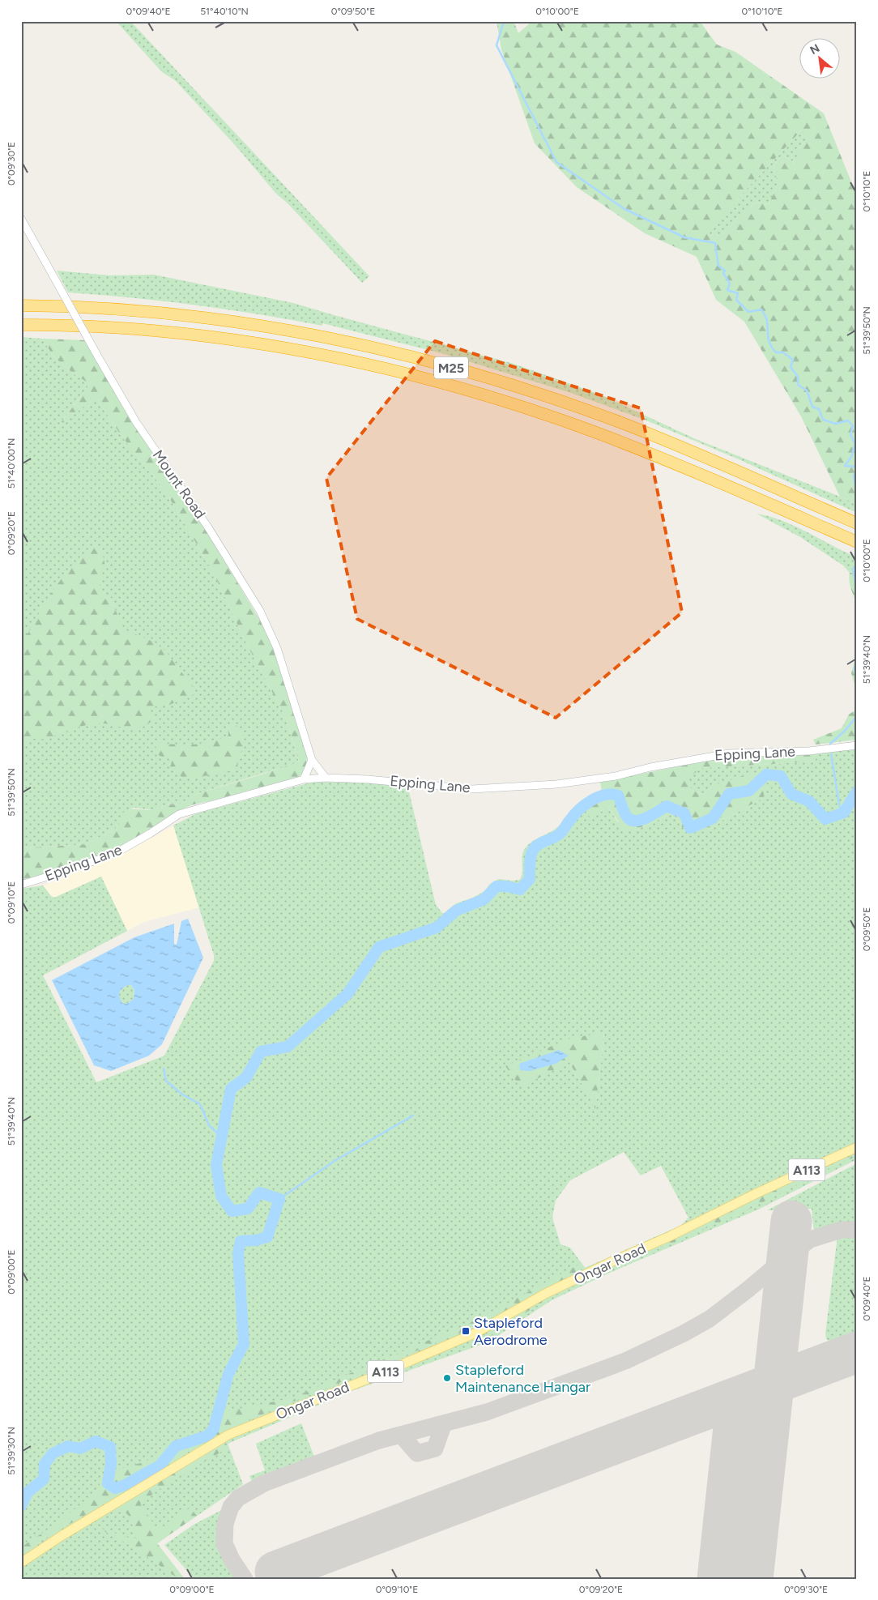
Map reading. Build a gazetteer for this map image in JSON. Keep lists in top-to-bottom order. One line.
{"streets":{"highway":["M25"],"main road":["A113","Ongar Road"],"street":["Mount Road","Epping Lane"]},"crossings":[["Mount Road","Epping Lane"]],"places":{"transit":["Stapleford Aerodrome"],"other":["Stapleford Maintenance Hangar"]},"north":"top left","coordinates":["0°09'40\"E","51°40'10\"N","0°09'50\"E","0°10'00\"E","0°10'10\"E","0°09'30\"E","51°39'50\"N","51°40'00\"N","0°09'20\"E","51°39'40\"N","0°09'10\"E","0°09'00\"E","51°39'30\"N"]}
